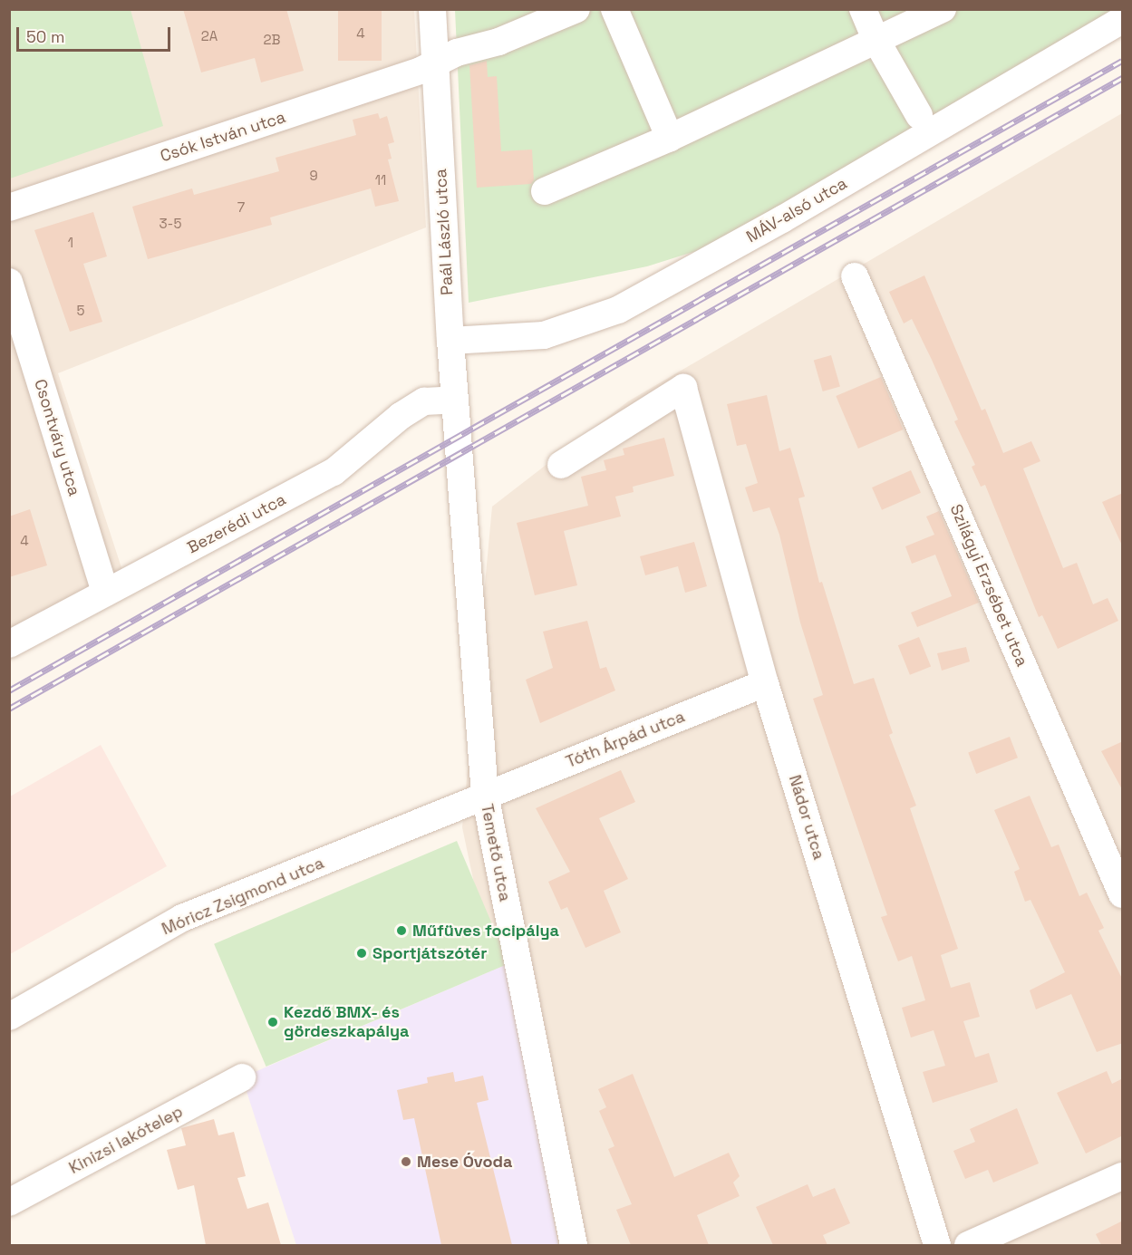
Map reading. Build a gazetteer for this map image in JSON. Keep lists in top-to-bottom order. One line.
{"streets":{"street":["Csók István utca","MÁV-alsó utca","Paál László utca","Csontváry utca","Bezerédi utca","Szilágyi Erzsébet utca","Tóth Árpád utca","Nádor utca","Temető utca","Móricz Zsigmond utca","Kinizsi lakótelep"]},"crossings":[["Csók István utca","Paál László utca"],["MÁV-alsó utca","Paál László utca"],["Paál László utca","Bezerédi utca"],["Paál László utca","Temető utca"],["Csontváry utca","Bezerédi utca"],["Tóth Árpád utca","Nádor utca"],["Tóth Árpád utca","Temető utca"],["Tóth Árpád utca","Móricz Zsigmond utca"],["Temető utca","Móricz Zsigmond utca"]],"places":["Műfüves focipálya","Sportjátszótér","Kezdő BMX- és gördeszkapálya","Mese Óvoda"],"house_numbers":["4","2A","2B","9","11","7","3-5","1","5","4"],"scale_bar":"50 m"}
